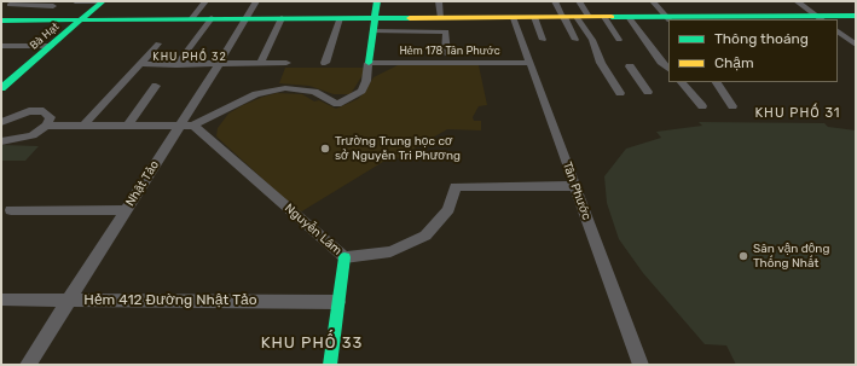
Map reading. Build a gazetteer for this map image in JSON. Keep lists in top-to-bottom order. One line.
{"streets":{"street":["Bà Hạt","Hẻm 178 Tân Phước","Nhật Tảo","Tân Phước","Nguyễn Lâm","Hẻm 412 Đường Nhật Tảo"]},"crossings":[["Hẻm 178 Tân Phước","Tân Phước"],["Nhật Tảo","Hẻm 412 Đường Nhật Tảo"],["Tân Phước","Nguyễn Lâm"]],"districts":["KHU PHỐ 32","KHU PHỐ 31","KHU PHỐ 33"],"places":["Trường Trung học cơ sở Nguyễn Tri Phương","Sân vận động Thống Nhất"],"legend":["Thông thoáng","Chậm"]}
